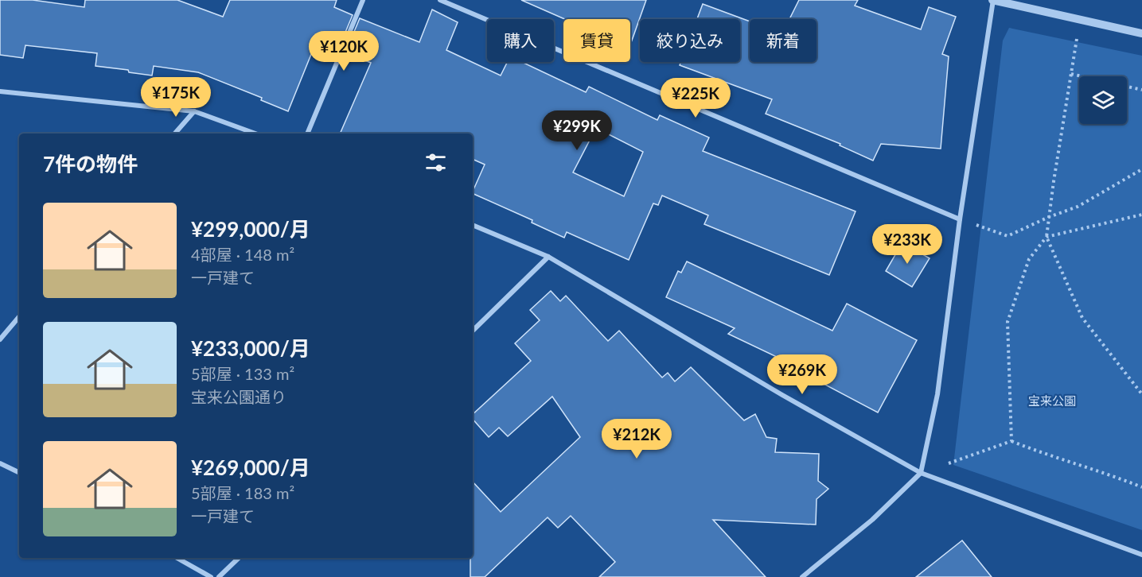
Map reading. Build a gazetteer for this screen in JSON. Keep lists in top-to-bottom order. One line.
{"parks":["宝来公園"],"page":{"chip":["購入","賃貸","絞り込み","新着"],"price":["¥120K","¥175K","¥225K","¥299K","¥233K","¥269K","¥212K"],"heading":"7件の物件","list":[{"name":"¥299,000/月","note":"4部屋 · 148 m² · 一戸建て"},{"name":"¥233,000/月","note":"5部屋 · 133 m² · 宝来公園通り"},{"name":"¥269,000/月","note":"5部屋 · 183 m² · 一戸建て"}]}}
